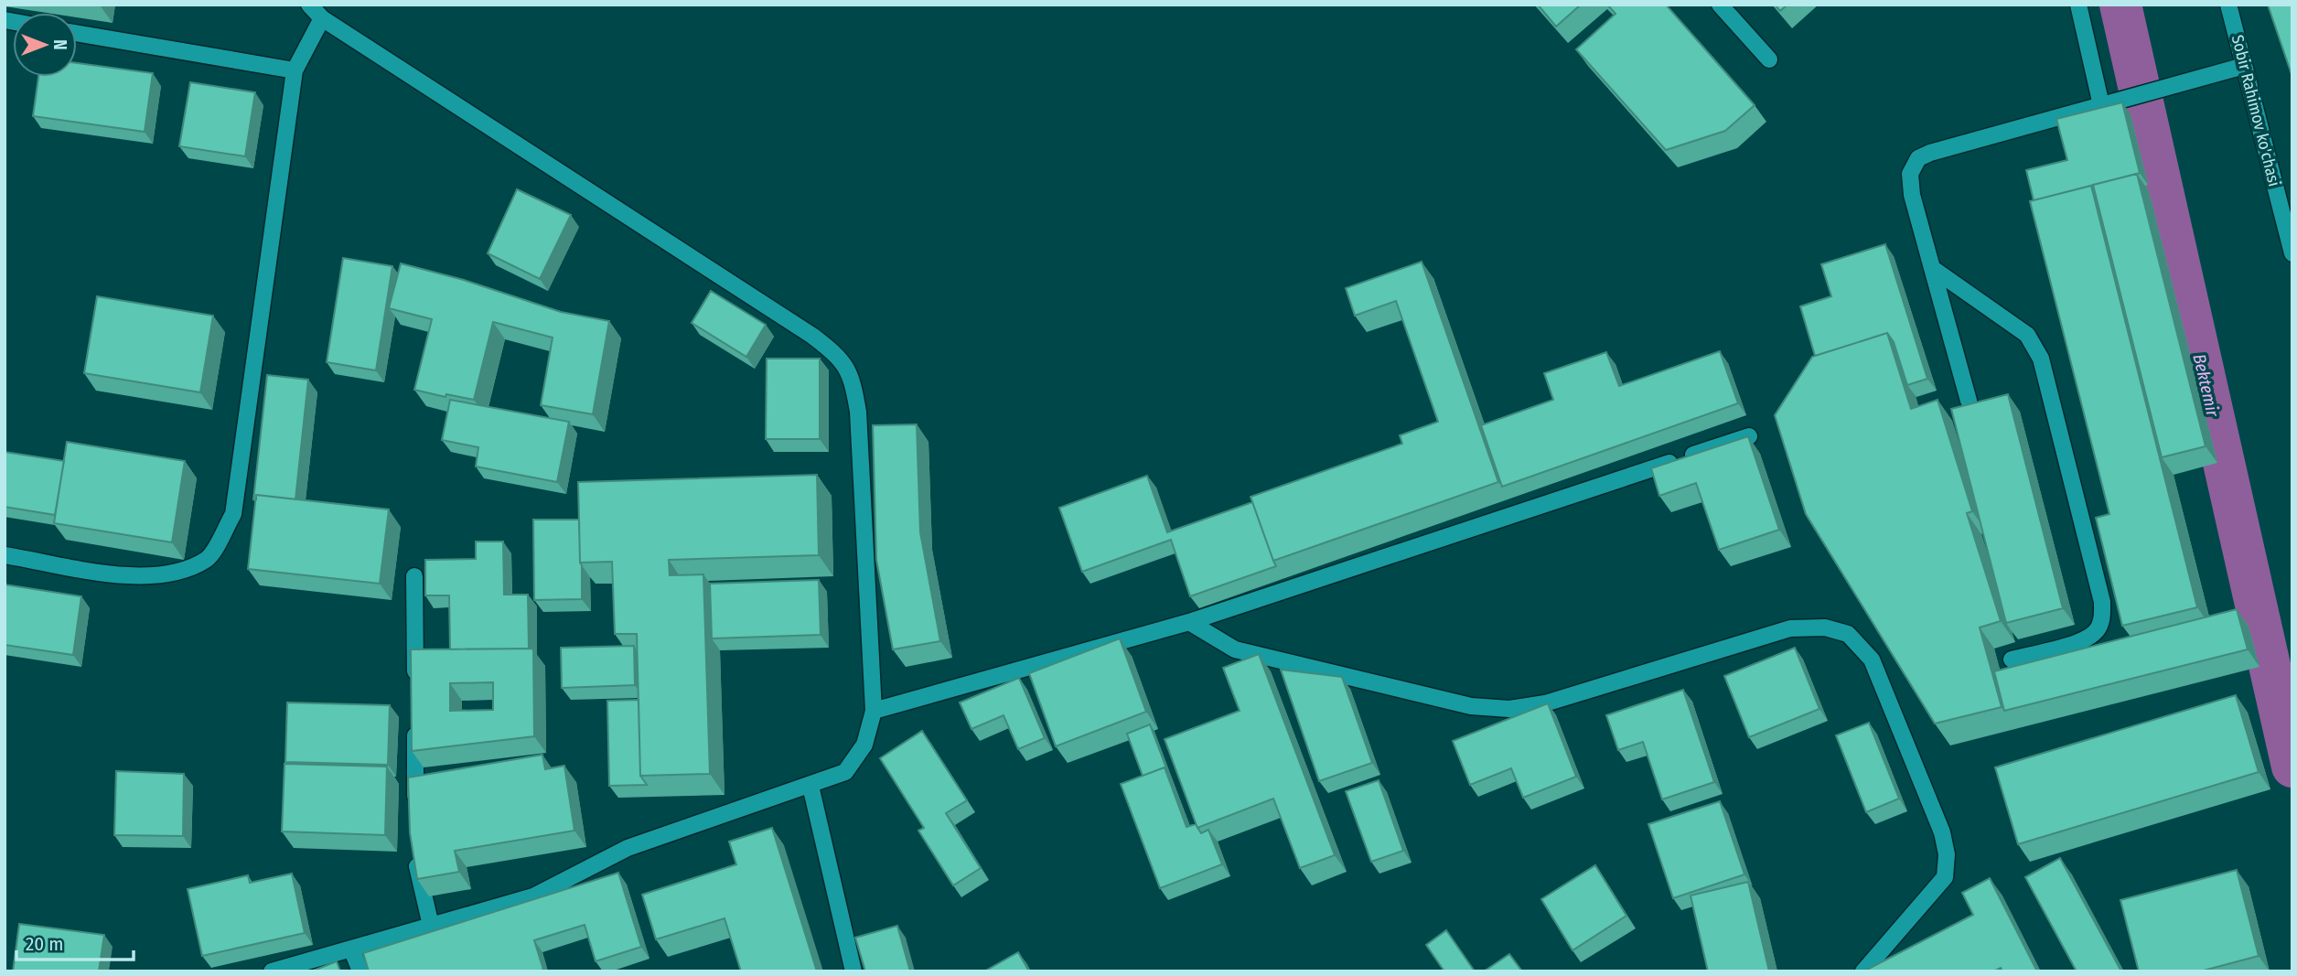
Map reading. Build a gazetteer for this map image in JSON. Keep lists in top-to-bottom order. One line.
{"streets":{"street":["Sobir Rahimov ko'chasi"]},"water":["Bektemir"],"scale_bar":"20 m","north":"right"}
